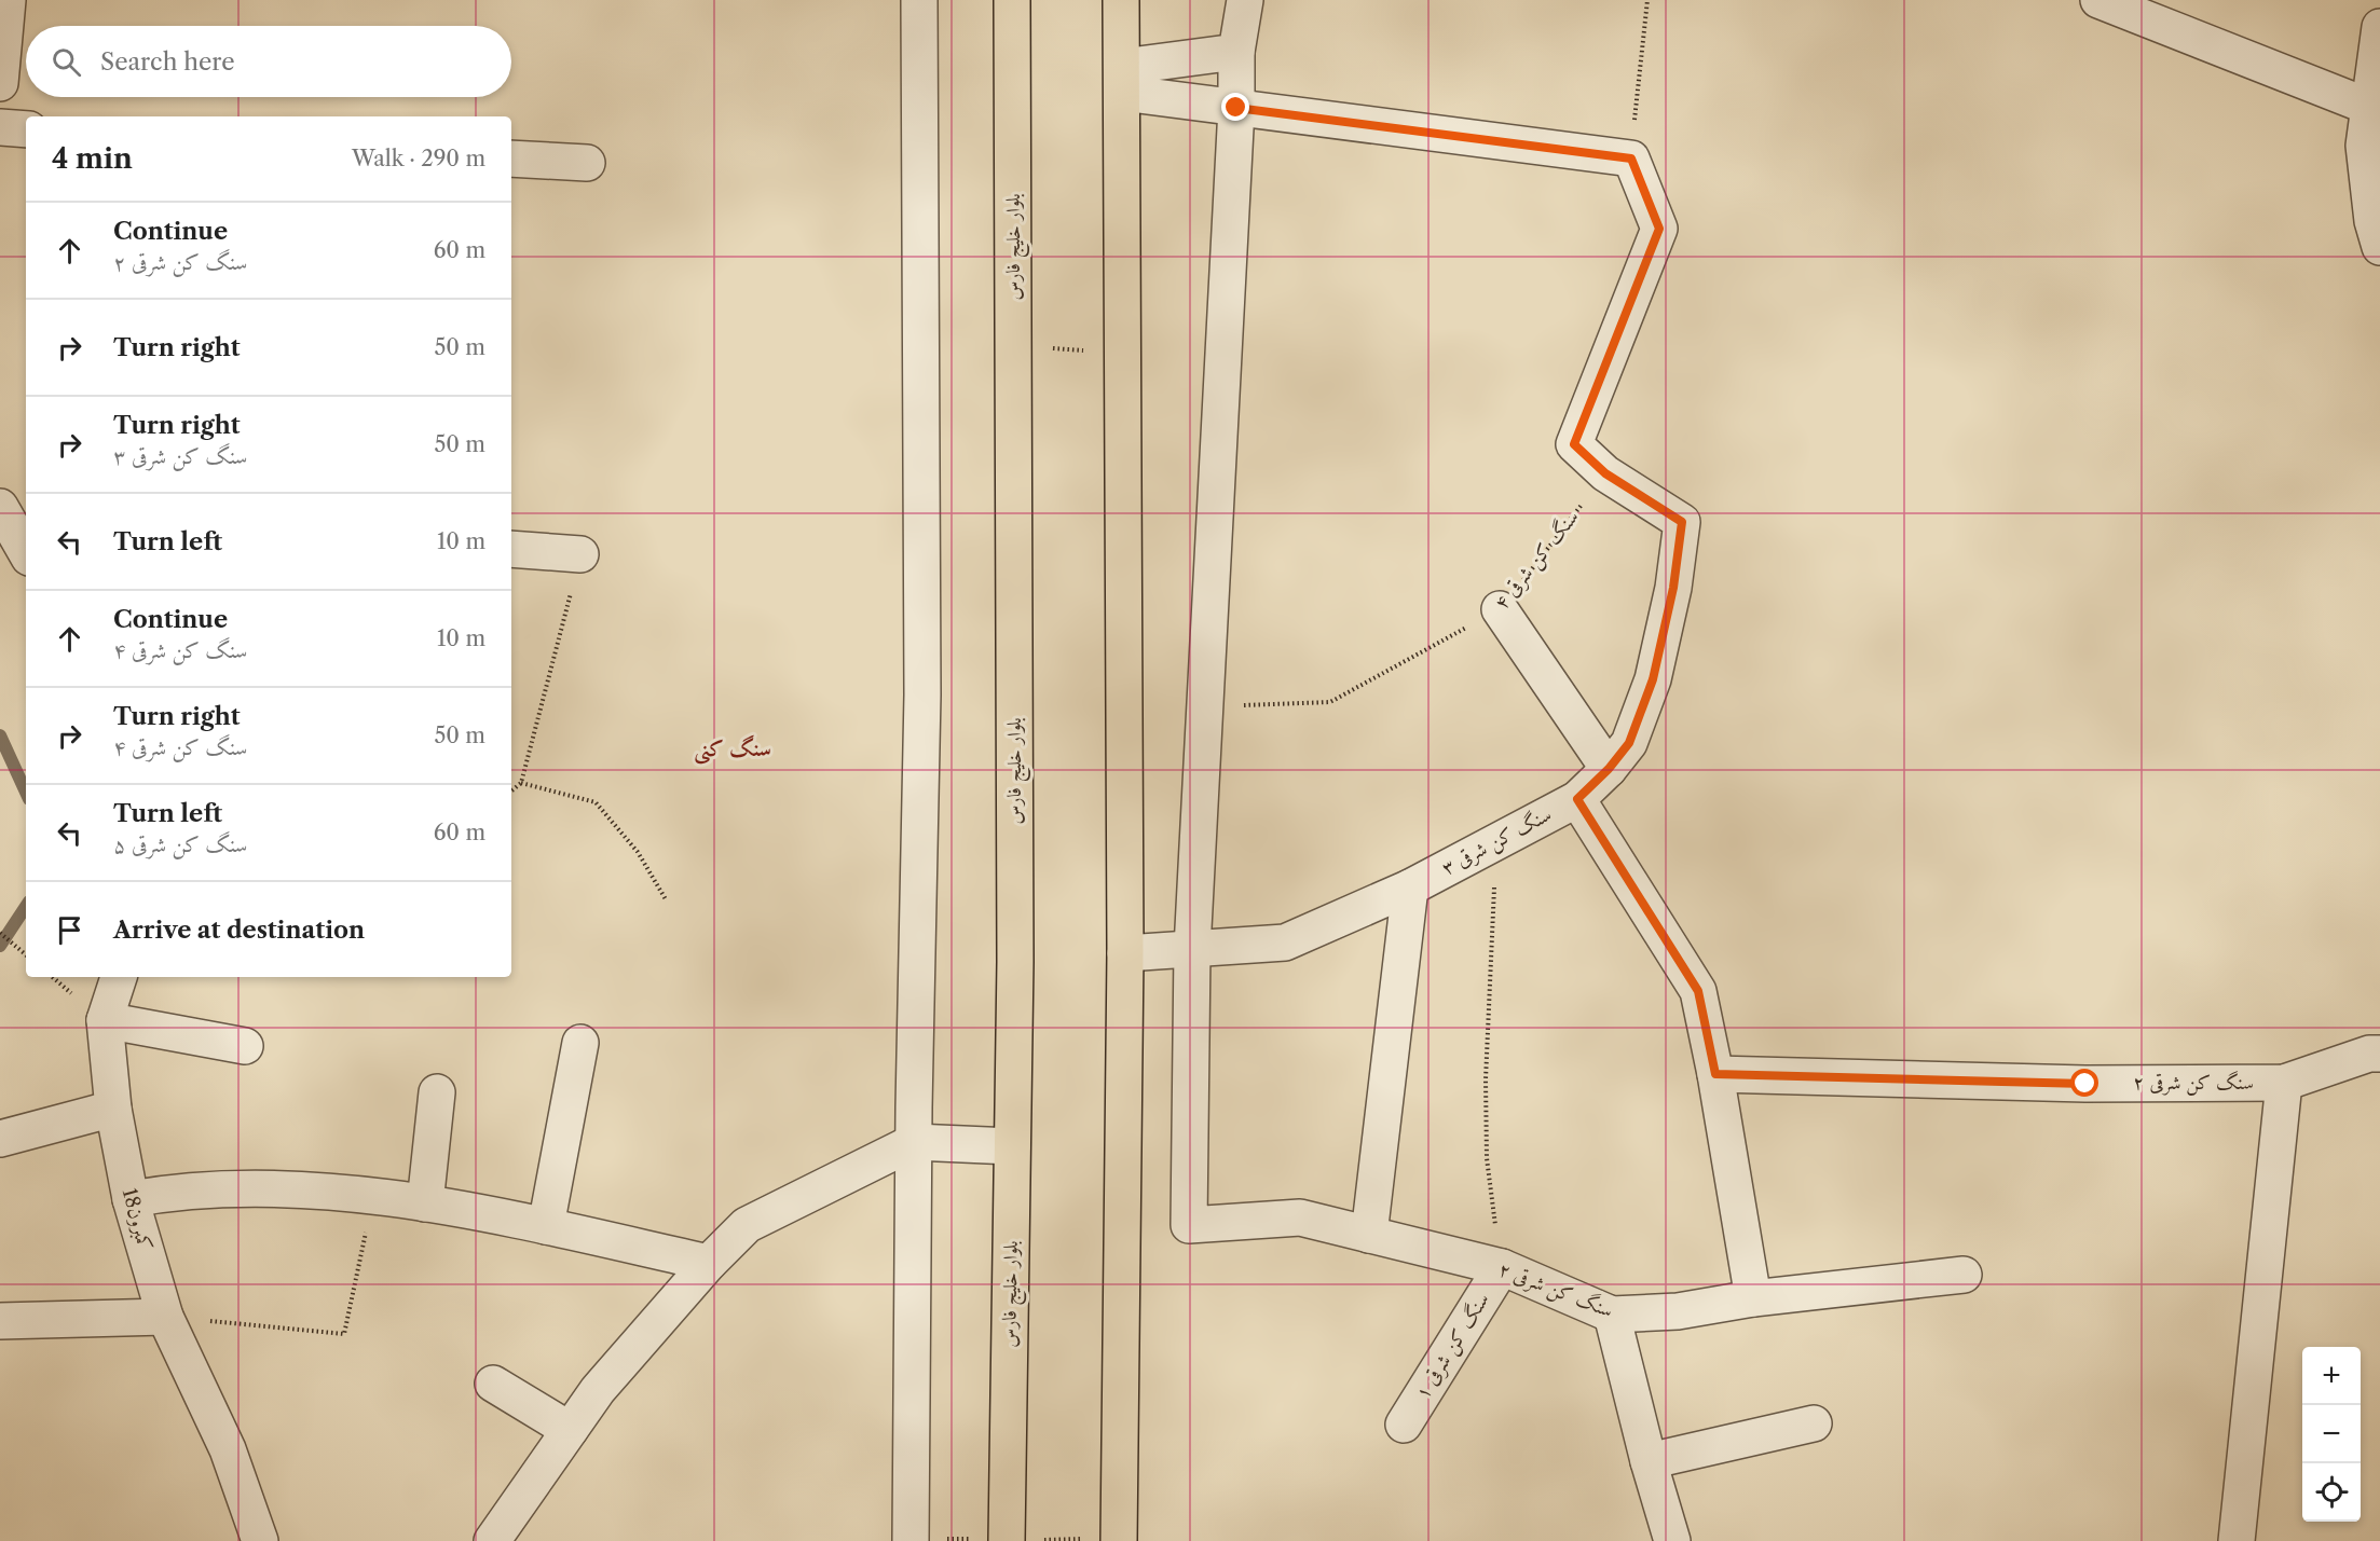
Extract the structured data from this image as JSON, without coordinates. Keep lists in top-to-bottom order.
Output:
{
  "streets": {
    "main road": ["بلوار خلیج فارس"],
    "street": [
      "سنگ کن شرقی ۳",
      "سنگ کن شرقی ۲",
      "کمبرون18",
      "سنگ کن شرقی ۱"
    ],
    "path": ["سنگ کن شرقی ۴"]
  },
  "crossings": [
    ["سنگ کن شرقی ۴", "سنگ کن شرقی ۳"],
    ["سنگ کن شرقی ۳", "سنگ کن شرقی ۲"],
    ["سنگ کن شرقی ۲", "سنگ کن شرقی ۱"]
  ],
  "districts": ["سنگ کنی"],
  "page": {
    "search": "Search here",
    "heading": ["4 min", "Walk · 290 m"],
    "list": [
      ["Continue", "سنگ کن شرقی ۲", "60 m"],
      ["Turn right", "50 m"],
      ["Turn right", "سنگ کن شرقی ۳", "50 m"],
      ["Turn left", "10 m"],
      ["Continue", "سنگ کن شرقی ۴", "10 m"],
      ["Turn right", "سنگ کن شرقی ۴", "50 m"],
      ["Turn left", "سنگ کن شرقی ۵", "60 m"],
      "Arrive at destination"
    ],
    "map_buttons": ["+", "−"]
  }
}
